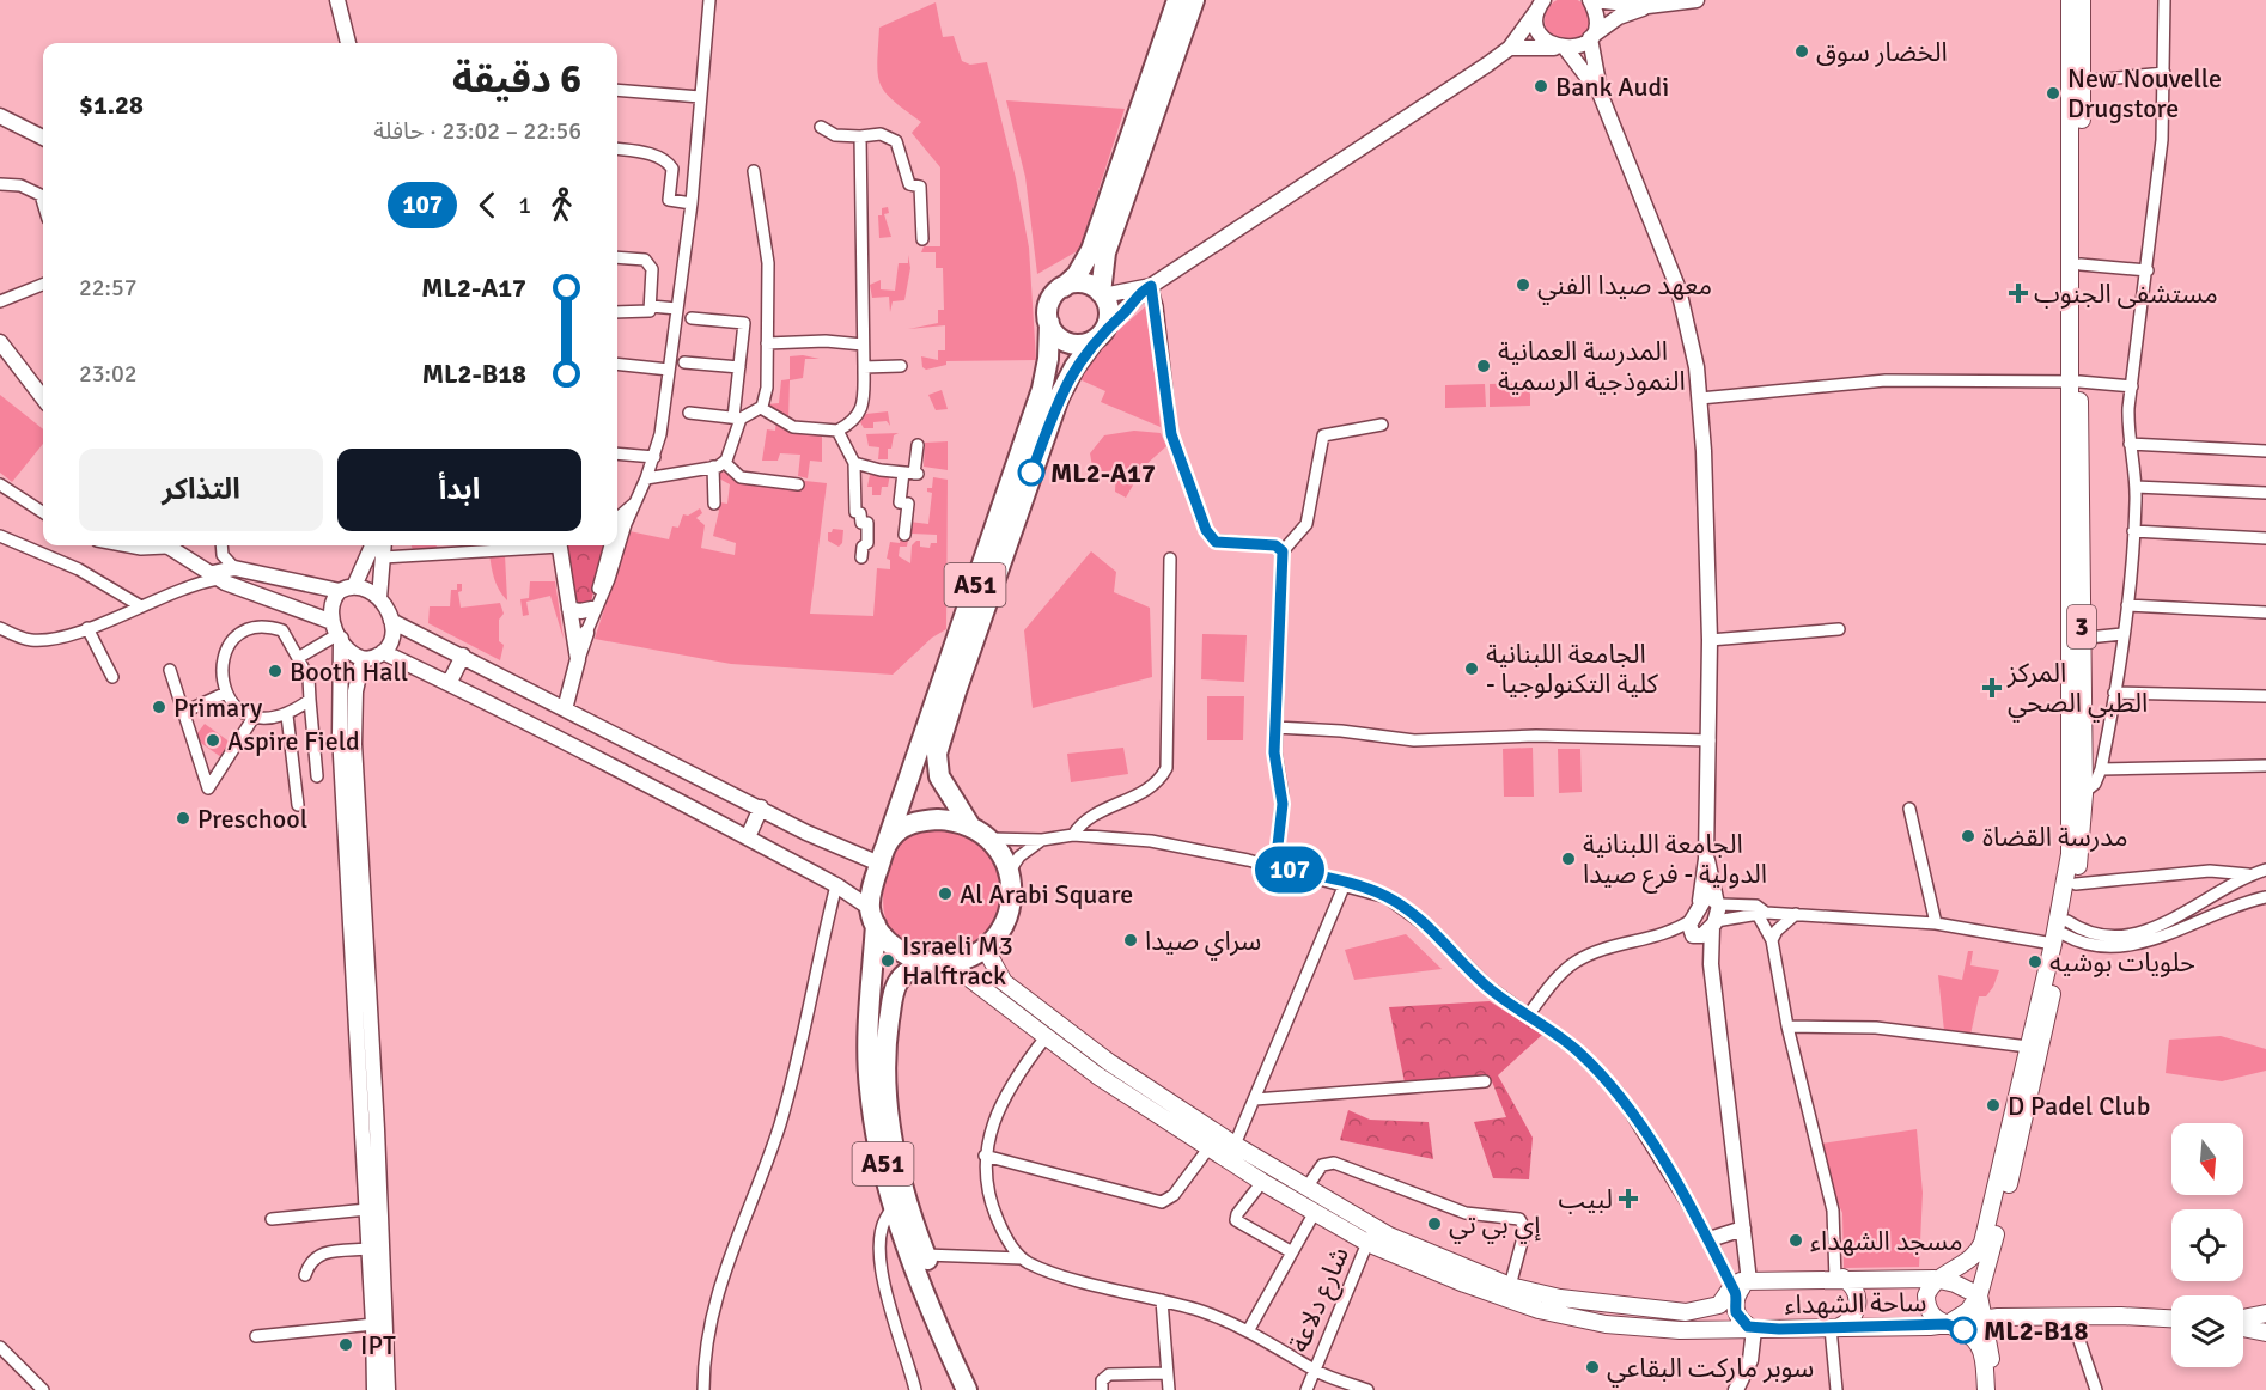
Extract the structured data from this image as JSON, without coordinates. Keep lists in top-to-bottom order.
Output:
{
  "streets": {
    "highway": ["A51"],
    "main road": ["3", "ساحة الشهداء"],
    "street": ["شارع دلاعة"]
  },
  "crossings": [
    ["3", "ساحة الشهداء"],
    ["شارع دلاعة", "ساحة الشهداء"]
  ],
  "places": {
    "other": [
      "الخضار سوق",
      "Bank Audi",
      "New Nouvelle Drugstore",
      "معهد صيدا الفني",
      "المدرسة العمانية النموذجية الرسمية",
      "ML2-A17",
      "الجامعة اللبنانية - كلية التكنولوجيا",
      "Booth Hall",
      "Primary",
      "Aspire Field",
      "Preschool",
      "مدرسة القضاة",
      "الجامعة اللبنانية الدولية - فرع صيدا",
      "Al Arabi Square",
      "سراي صيدا",
      "Israeli M3 Halftrack",
      "حلويات بوشيه",
      "D Padel Club",
      "إي بي تي",
      "مسجد الشهداء",
      "ML2-B18",
      "IPT",
      "سوبر ماركت البقاعي"
    ],
    "health": ["مستشفى الجنوب", "المركز الطبي الصحي", "لبيب"]
  },
  "lines": ["bus line 107"],
  "north": "bottom",
  "page": {
    "on_map": "107",
    "heading": ["6 دقيقة", "22:56 – 23:02 · حافلة", "$1.28"],
    "legs": ["1", "107"],
    "list": [
      {
        "name": "ML2-A17",
        "value": "22:57"
      },
      {
        "name": "ML2-B18",
        "value": "23:02"
      }
    ],
    "buttons": ["ابدأ", "التذاكر"]
  }
}
